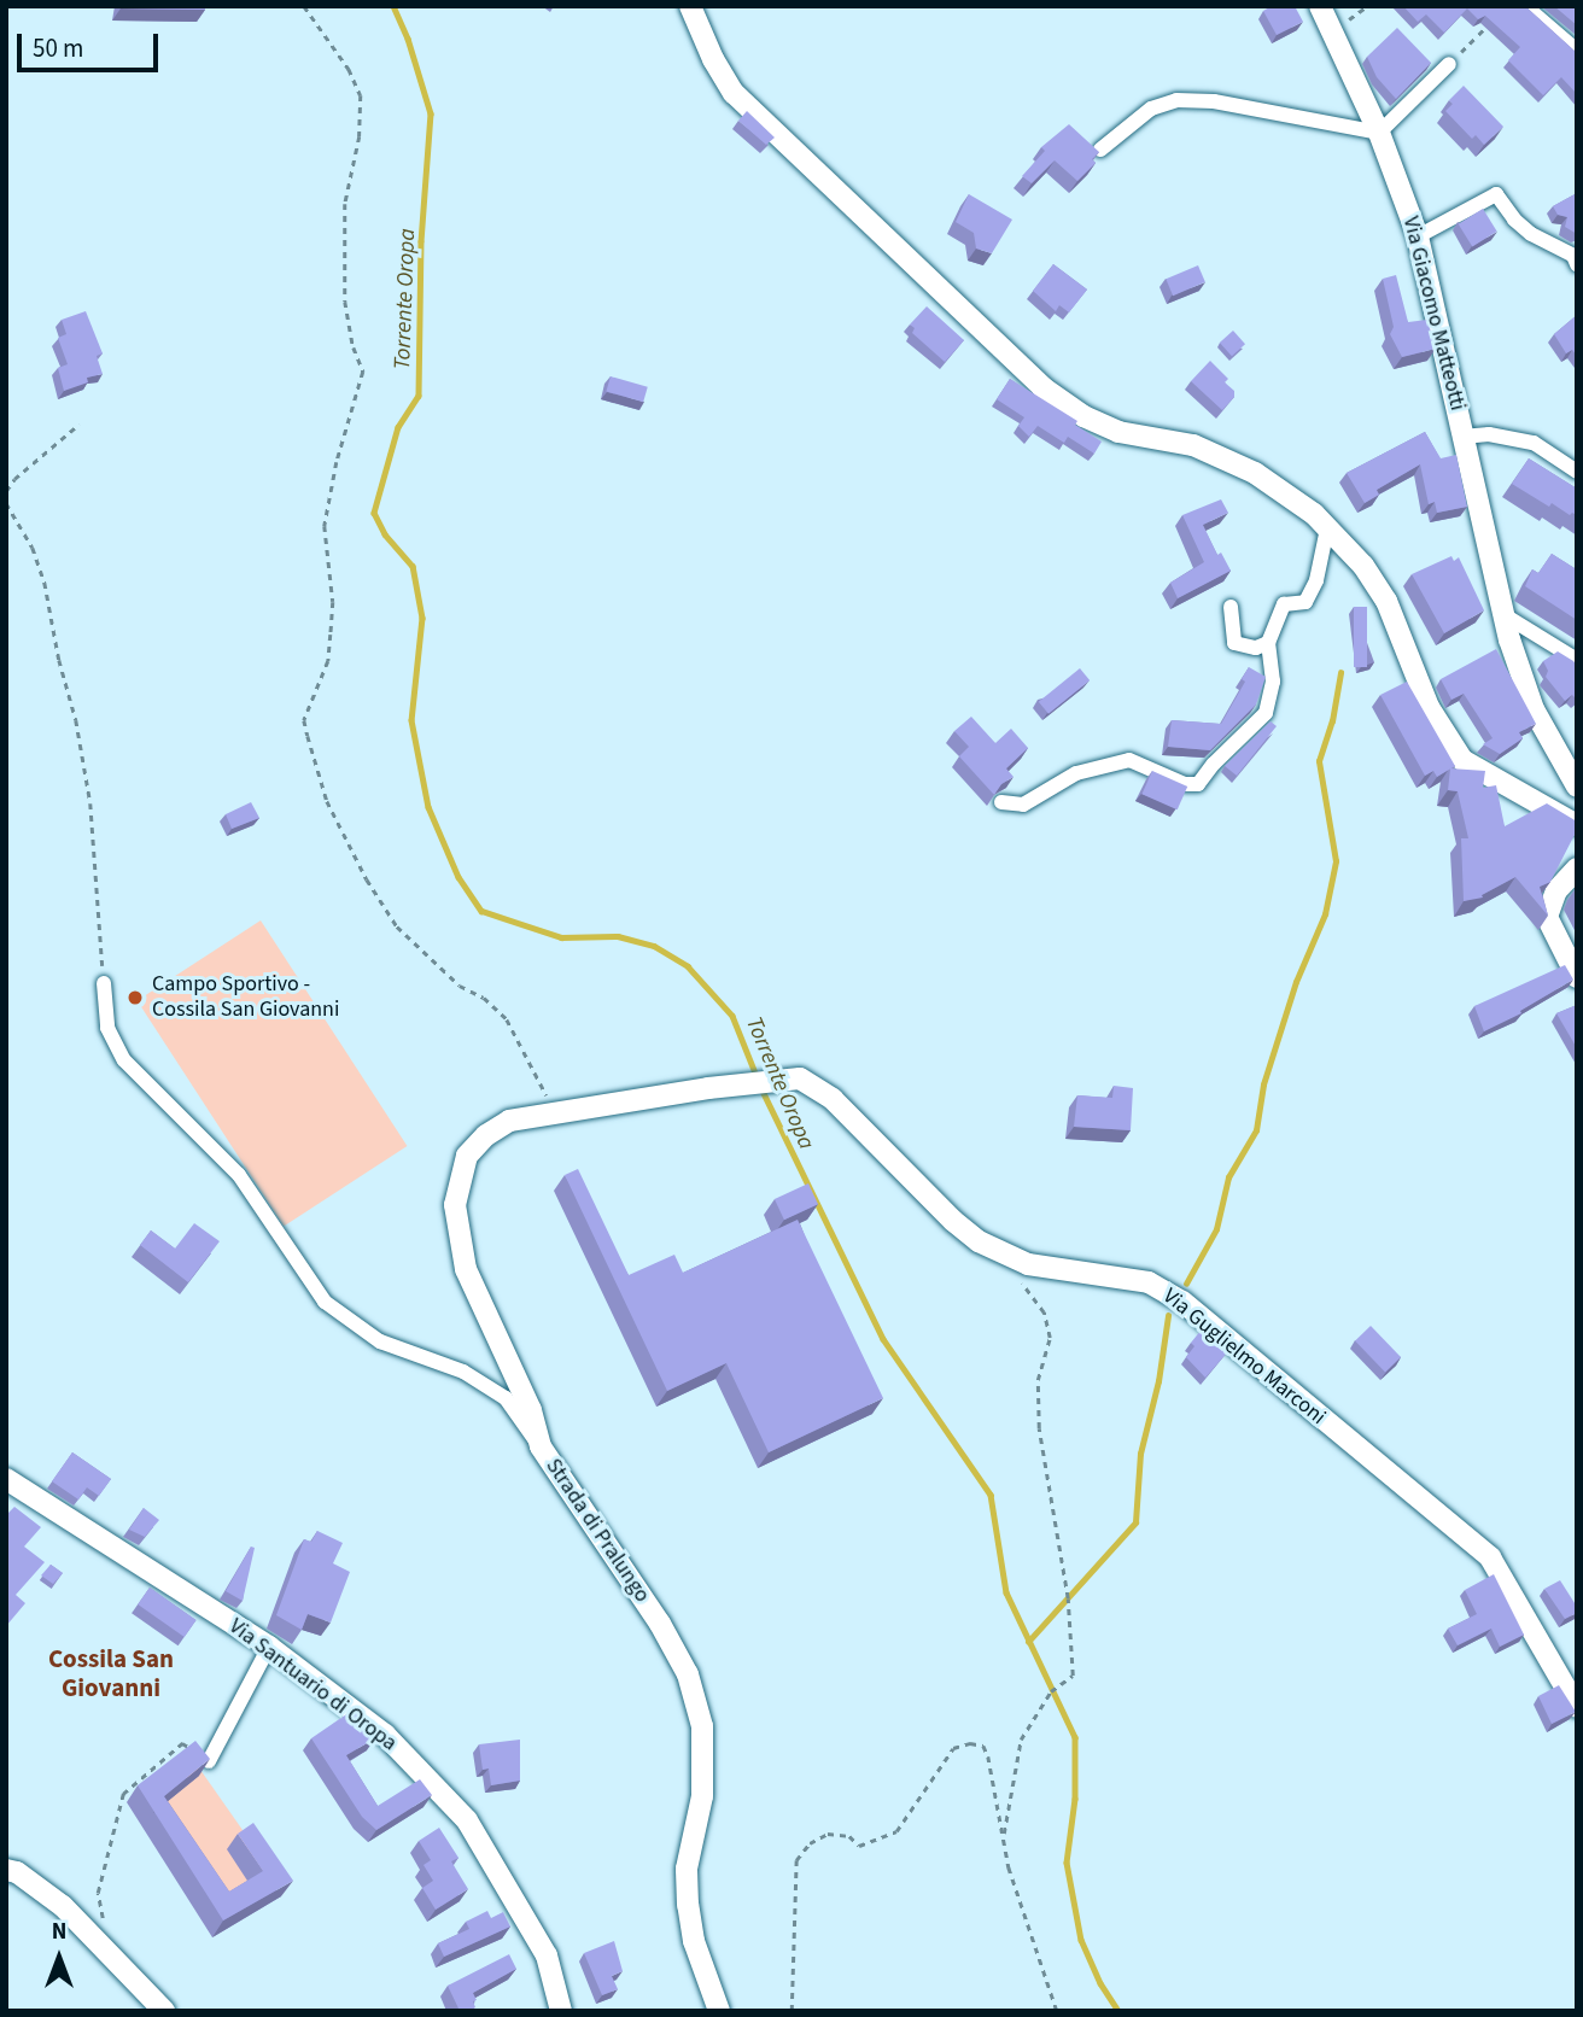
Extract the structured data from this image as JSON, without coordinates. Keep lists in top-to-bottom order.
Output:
{
  "streets": {
    "street": [
      "Via Giacomo Matteotti",
      "Via Guglielmo Marconi",
      "Strada di Pralungo",
      "Via Santuario di Oropa"
    ]
  },
  "crossings": [
    ["Via Guglielmo Marconi", "Strada di Pralungo"]
  ],
  "districts": ["Cossila San Giovanni"],
  "water": ["Torrente Oropa"],
  "places": ["Campo Sportivo - Cossila San Giovanni"],
  "scale_bar": "50 m",
  "north": "top"
}
